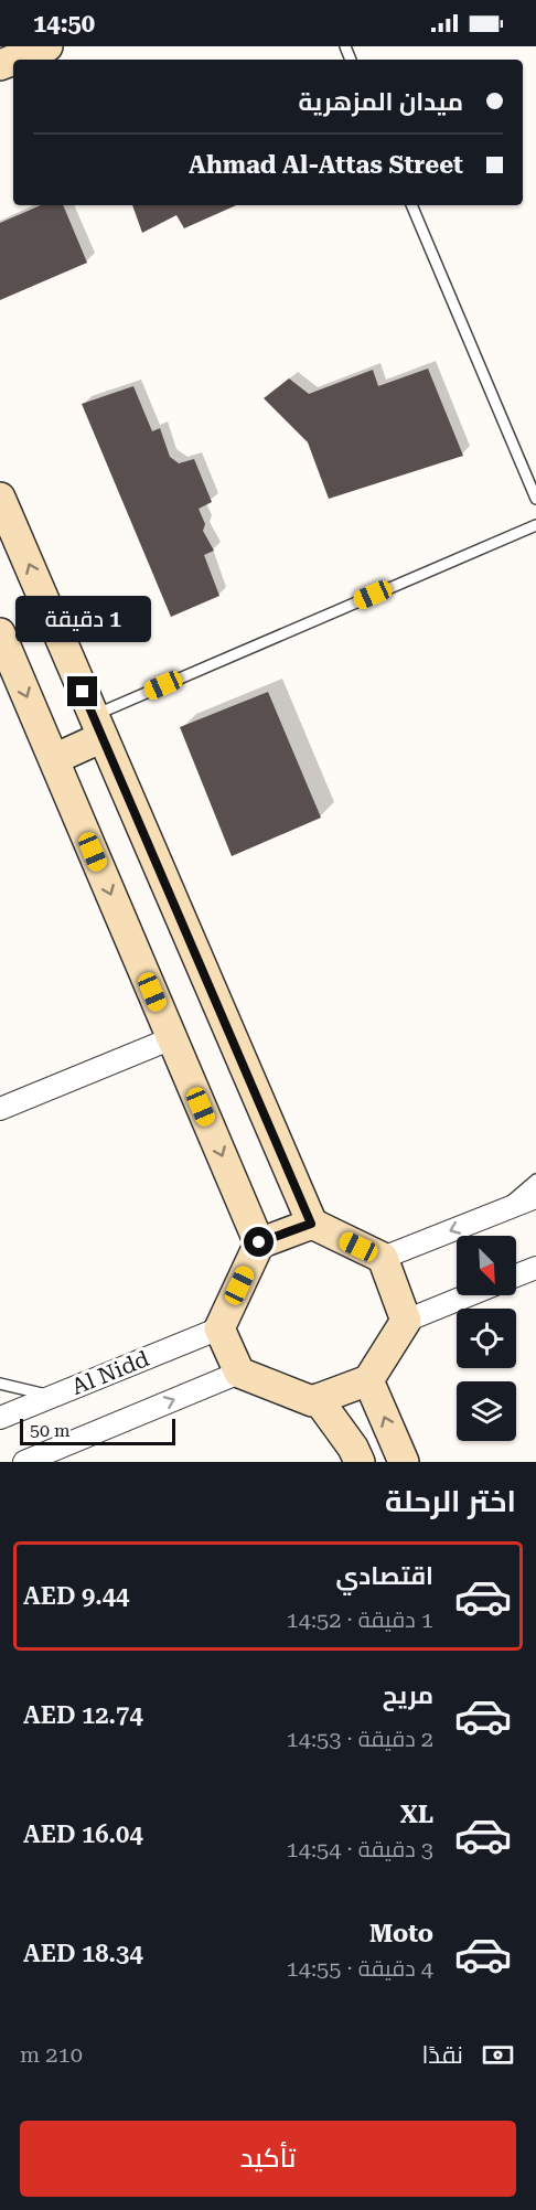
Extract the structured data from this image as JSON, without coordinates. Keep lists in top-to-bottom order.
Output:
{
  "streets": {
    "street": ["Al Nidd"]
  },
  "scale_bar": "50 m",
  "north": "bottom right",
  "page": {
    "status": "14:50",
    "banner": ["ميدان المزهرية", "Ahmad Al-Attas Street"],
    "bubble": "1 دقيقة",
    "scale": "50 m",
    "heading": "اختر الرحلة",
    "list": [
      {
        "name": "اقتصادي",
        "note": "1 دقيقة · 14:52",
        "value": "AED 9.44"
      },
      {
        "name": "مريح",
        "note": "2 دقيقة · 14:53",
        "value": "AED 12.74"
      },
      {
        "name": "XL",
        "note": "3 دقيقة · 14:54",
        "value": "AED 16.04"
      },
      {
        "name": "Moto",
        "note": "4 دقيقة · 14:55",
        "value": "AED 18.34"
      }
    ],
    "pay": ["نقدًا", "210 m"],
    "buttons": "تأكيد"
  }
}
